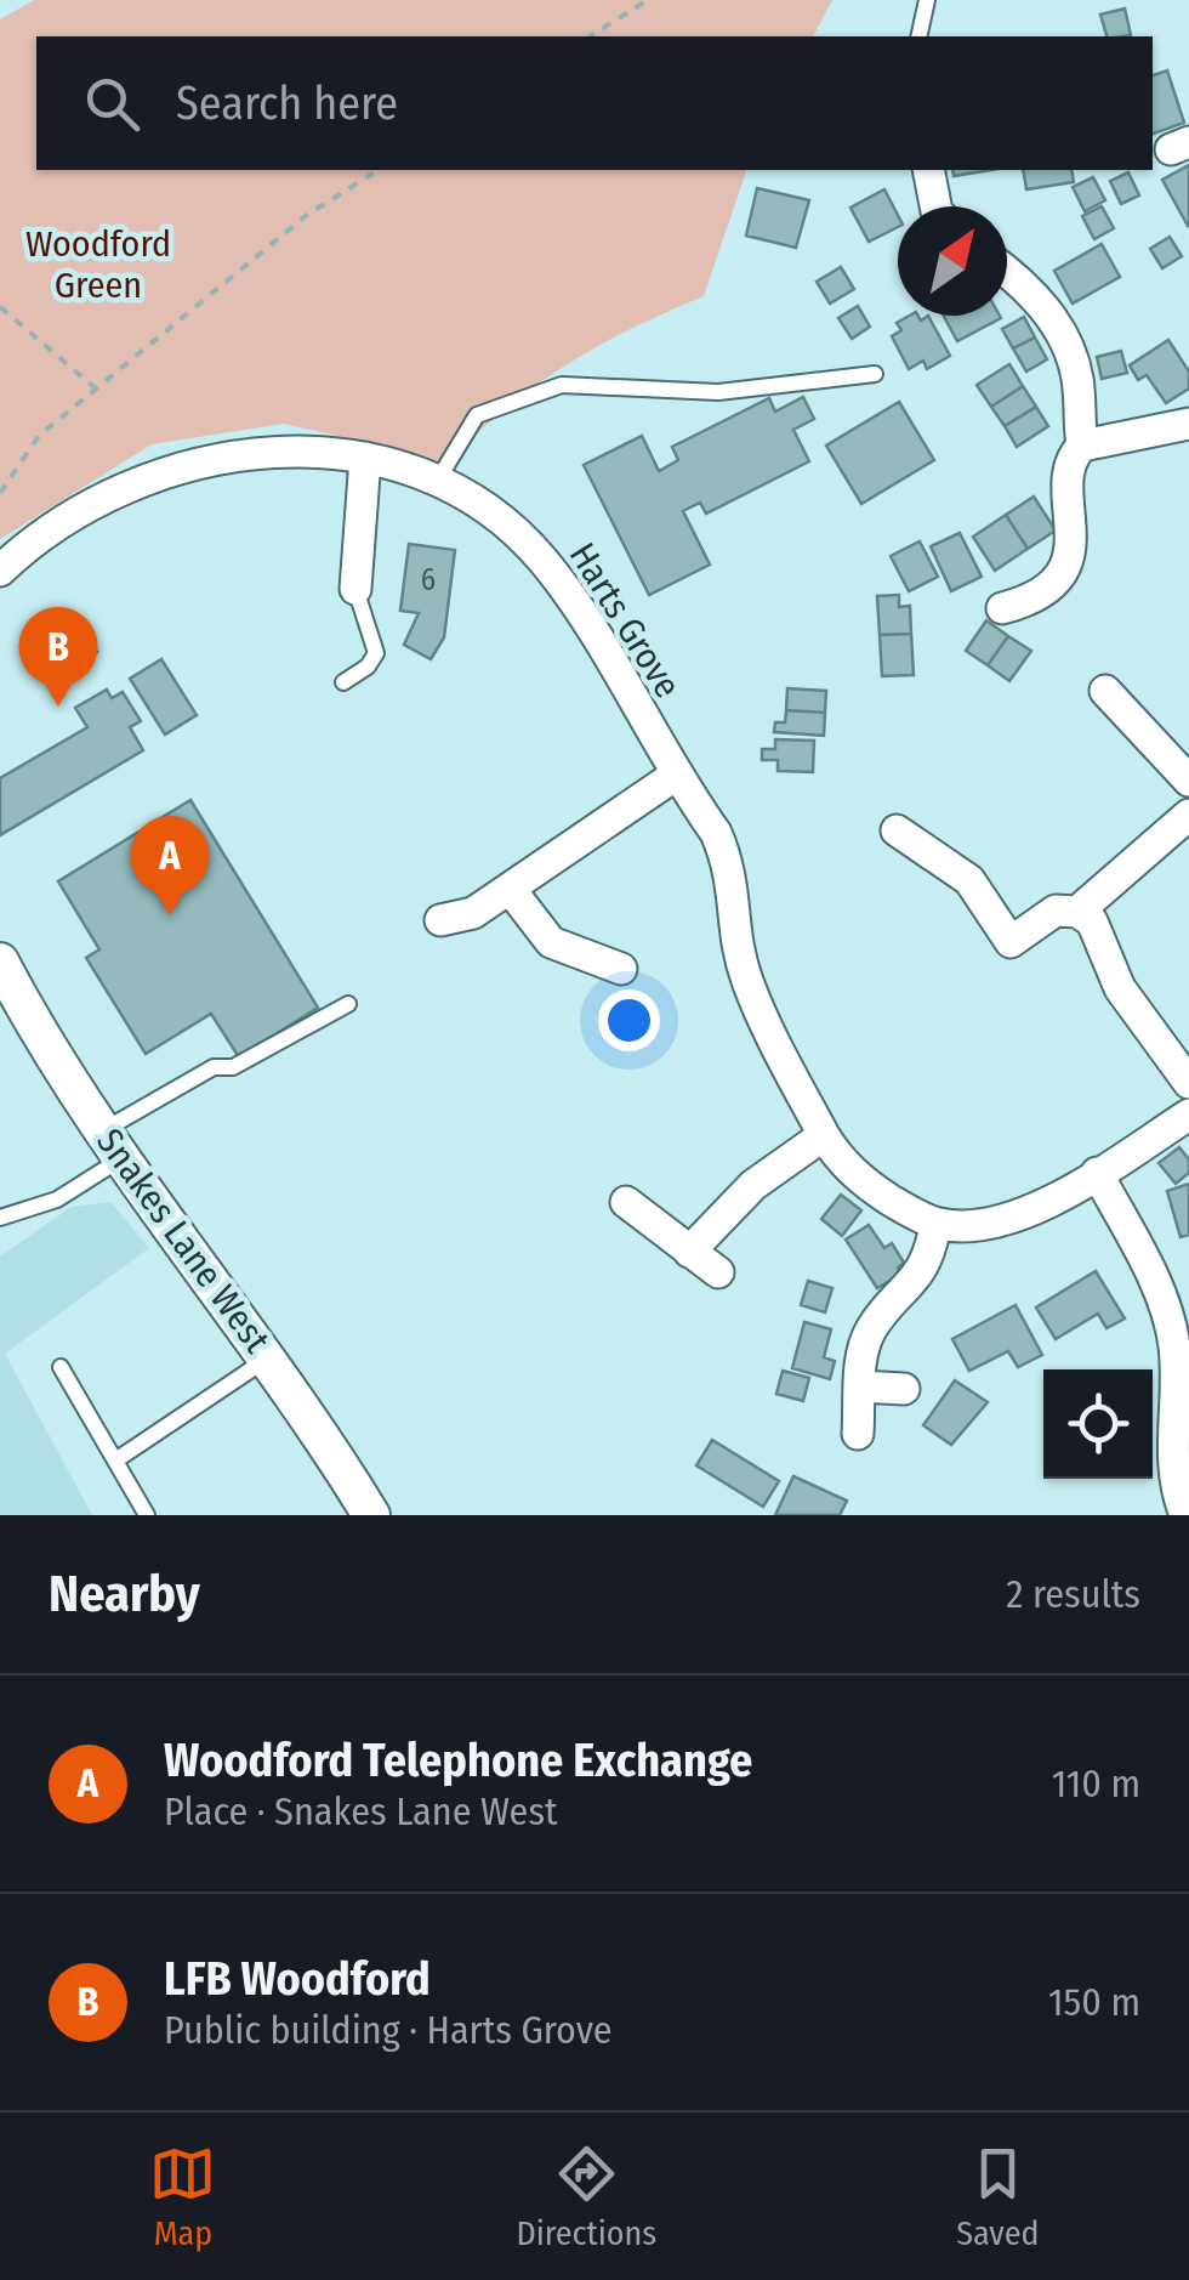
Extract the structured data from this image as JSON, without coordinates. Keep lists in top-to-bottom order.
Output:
{
  "streets": {
    "street": ["Harts Grove", "Snakes Lane West"]
  },
  "parks": ["Woodford Green"],
  "house_numbers": ["6"],
  "north": "top right",
  "page": {
    "search": "Search here",
    "pins": ["B", "A"],
    "heading": ["Nearby", "2 results"],
    "list": [
      {
        "mark": "A",
        "name": "Woodford Telephone Exchange",
        "note": "Place · Snakes Lane West",
        "value": "110 m"
      },
      {
        "mark": "B",
        "name": "LFB Woodford",
        "note": "Public building · Harts Grove",
        "value": "150 m"
      }
    ],
    "nav": ["Map", "Directions", "Saved"]
  }
}
